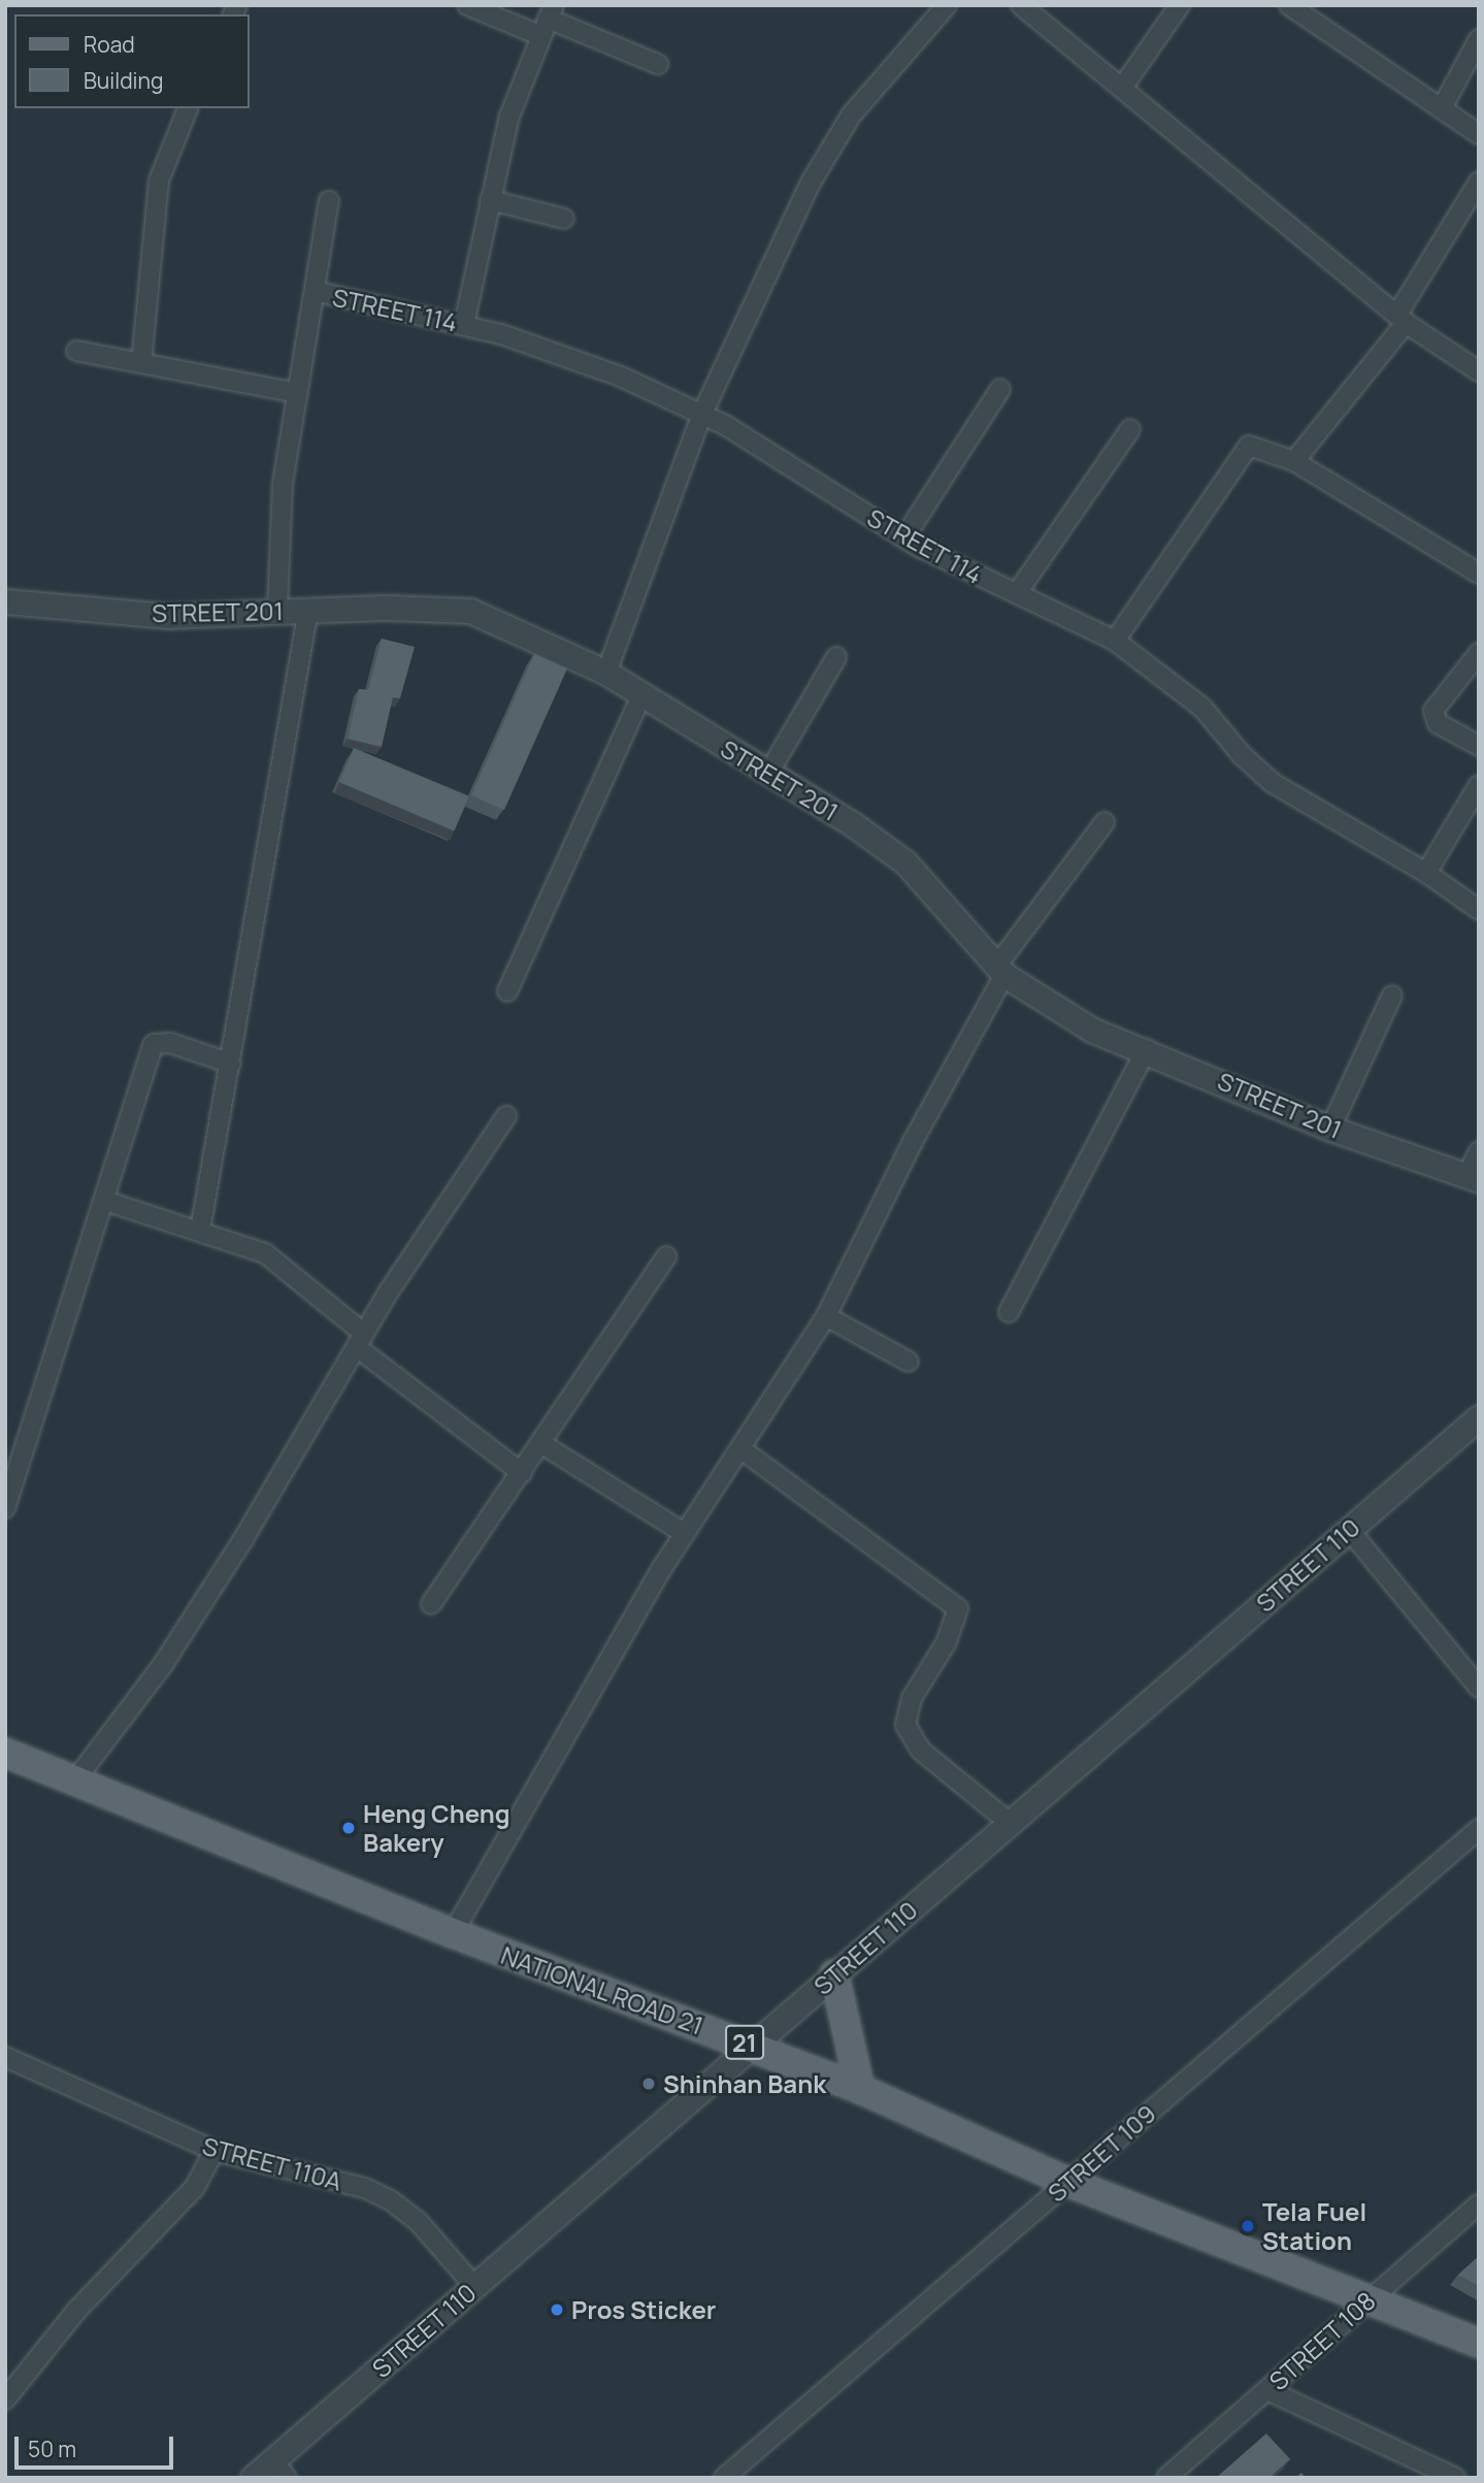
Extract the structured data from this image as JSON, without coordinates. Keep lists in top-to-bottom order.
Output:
{
  "streets": {
    "main road": ["NATIONAL ROAD 21", "21"],
    "street": [
      "STREET 114",
      "STREET 201",
      "STREET 110",
      "STREET 109",
      "STREET 110A",
      "STREET 108"
    ]
  },
  "crossings": [
    ["STREET 110", "NATIONAL ROAD 21"],
    ["STREET 110", "STREET 110A"],
    ["NATIONAL ROAD 21", "STREET 109"],
    ["NATIONAL ROAD 21", "STREET 108"]
  ],
  "places": [
    "Heng Cheng Bakery",
    "Shinhan Bank",
    "Tela Fuel Station",
    "Pros Sticker"
  ],
  "legend": ["Road", "Building"],
  "scale_bar": "50 m"
}
